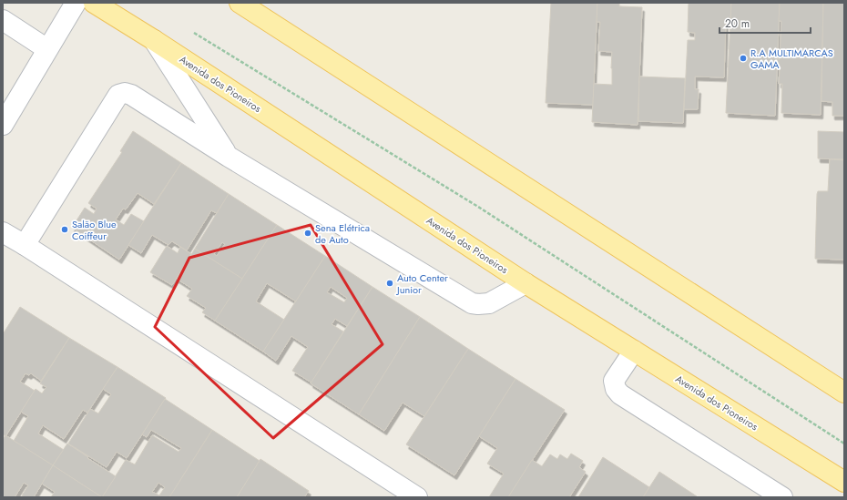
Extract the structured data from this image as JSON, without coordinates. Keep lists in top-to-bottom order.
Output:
{
  "streets": {
    "main road": ["Avenida dos Pioneiros"]
  },
  "places": [
    "R.A MULTIMARCAS GAMA",
    "Salão Blue Coiffeur",
    "Sena Elétrica de Auto",
    "Auto Center Junior"
  ],
  "scale_bar": "20 m"
}
